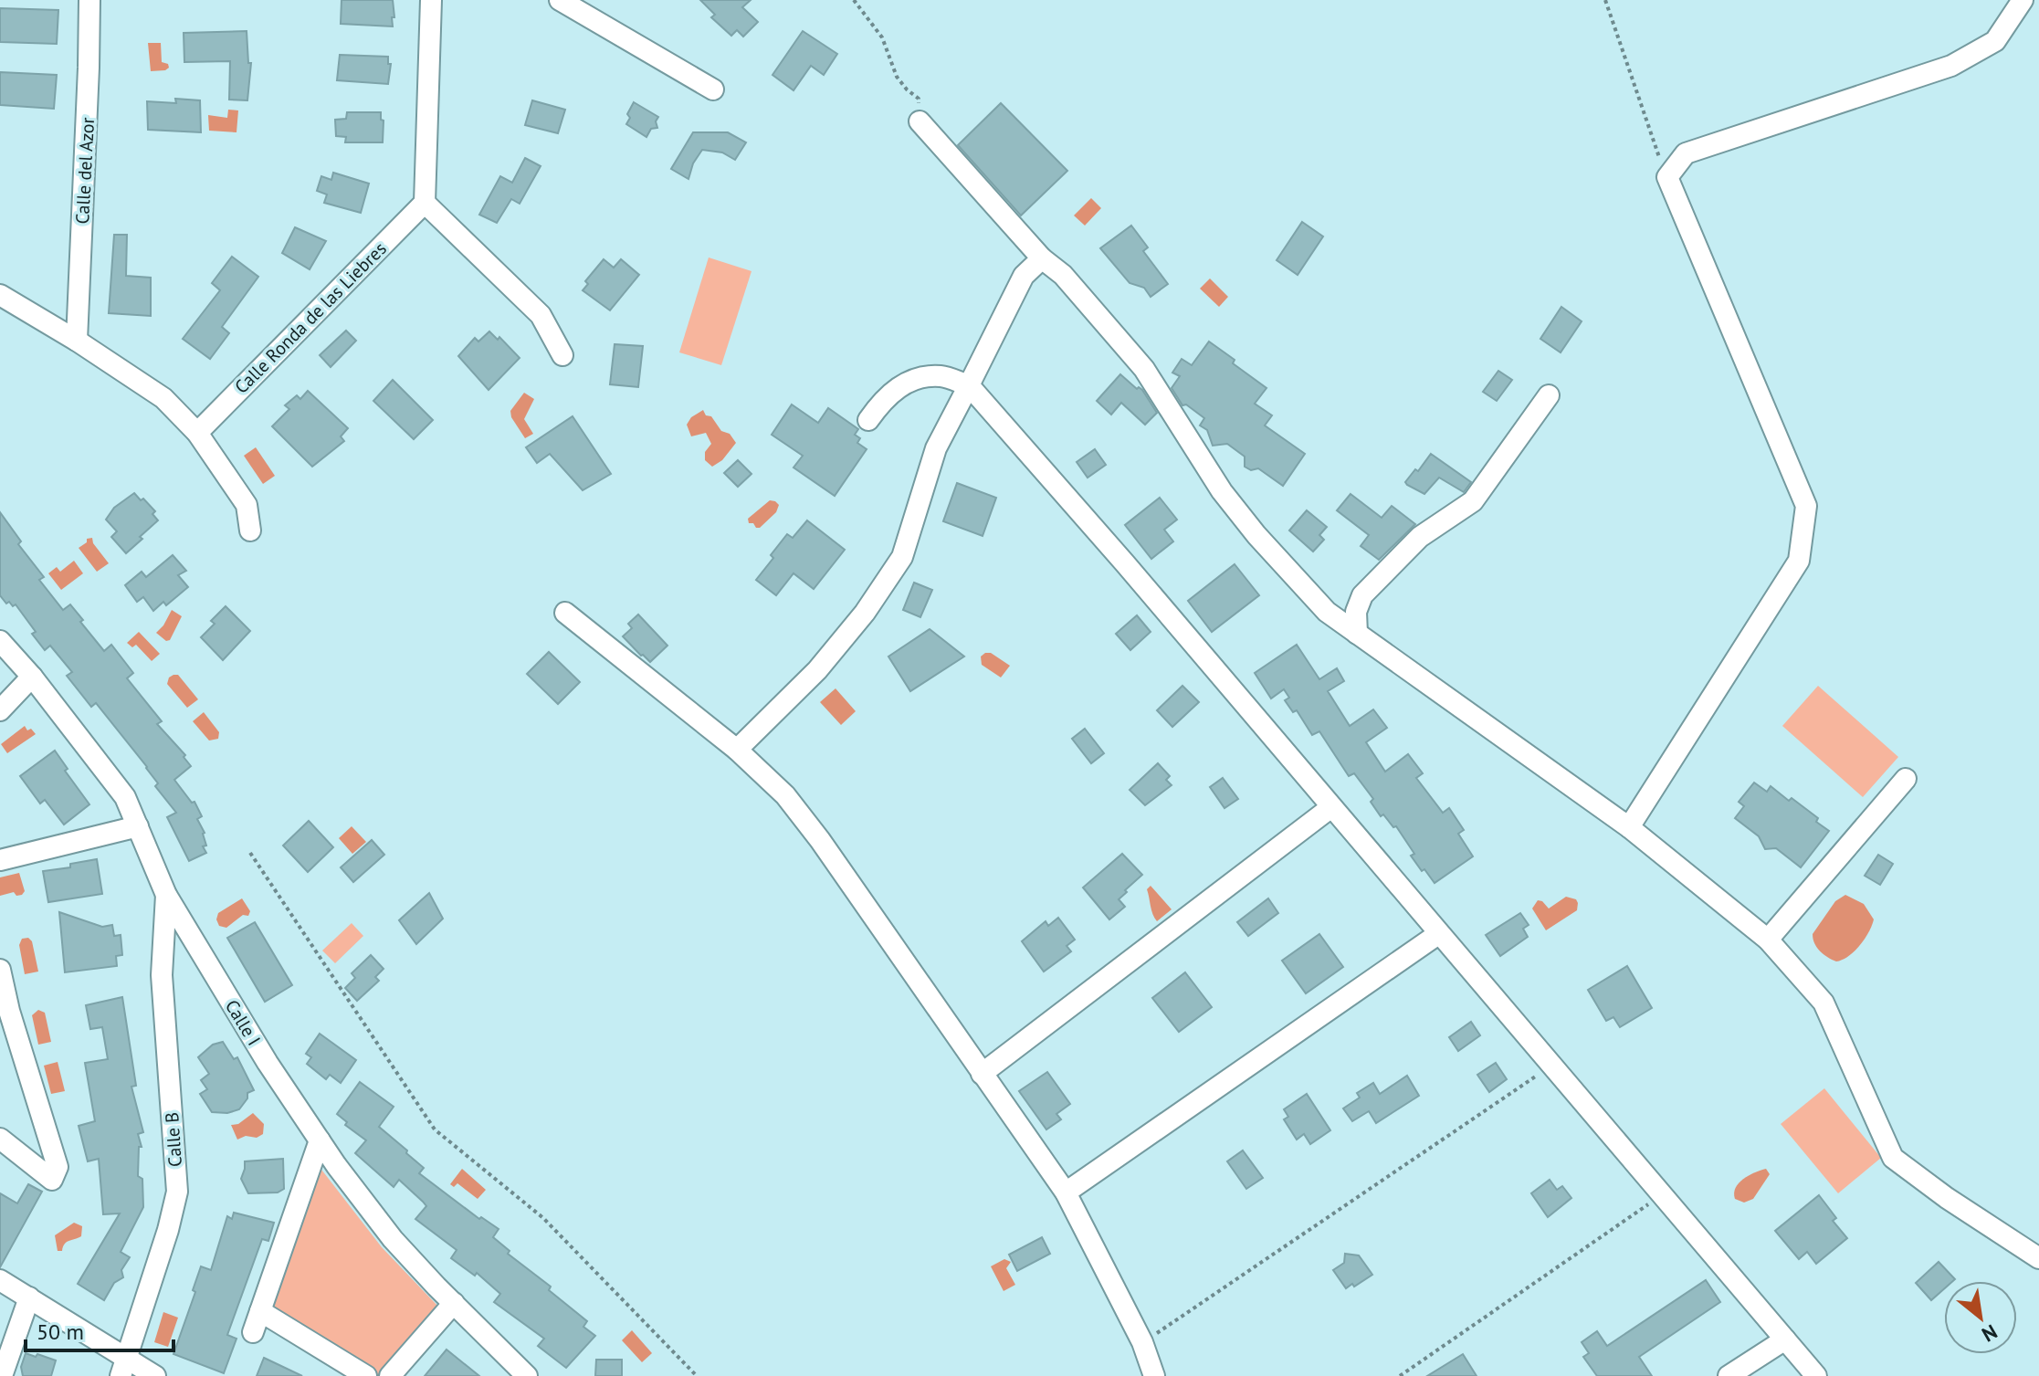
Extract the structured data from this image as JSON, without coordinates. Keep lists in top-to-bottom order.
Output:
{
  "streets": {
    "street": [
      "Calle del Azor",
      "Calle Ronda de las Liebres",
      "Calle I",
      "Calle B"
    ]
  },
  "crossings": [
    ["Calle I", "Calle B"]
  ],
  "scale_bar": "50 m",
  "north": "bottom right"
}
